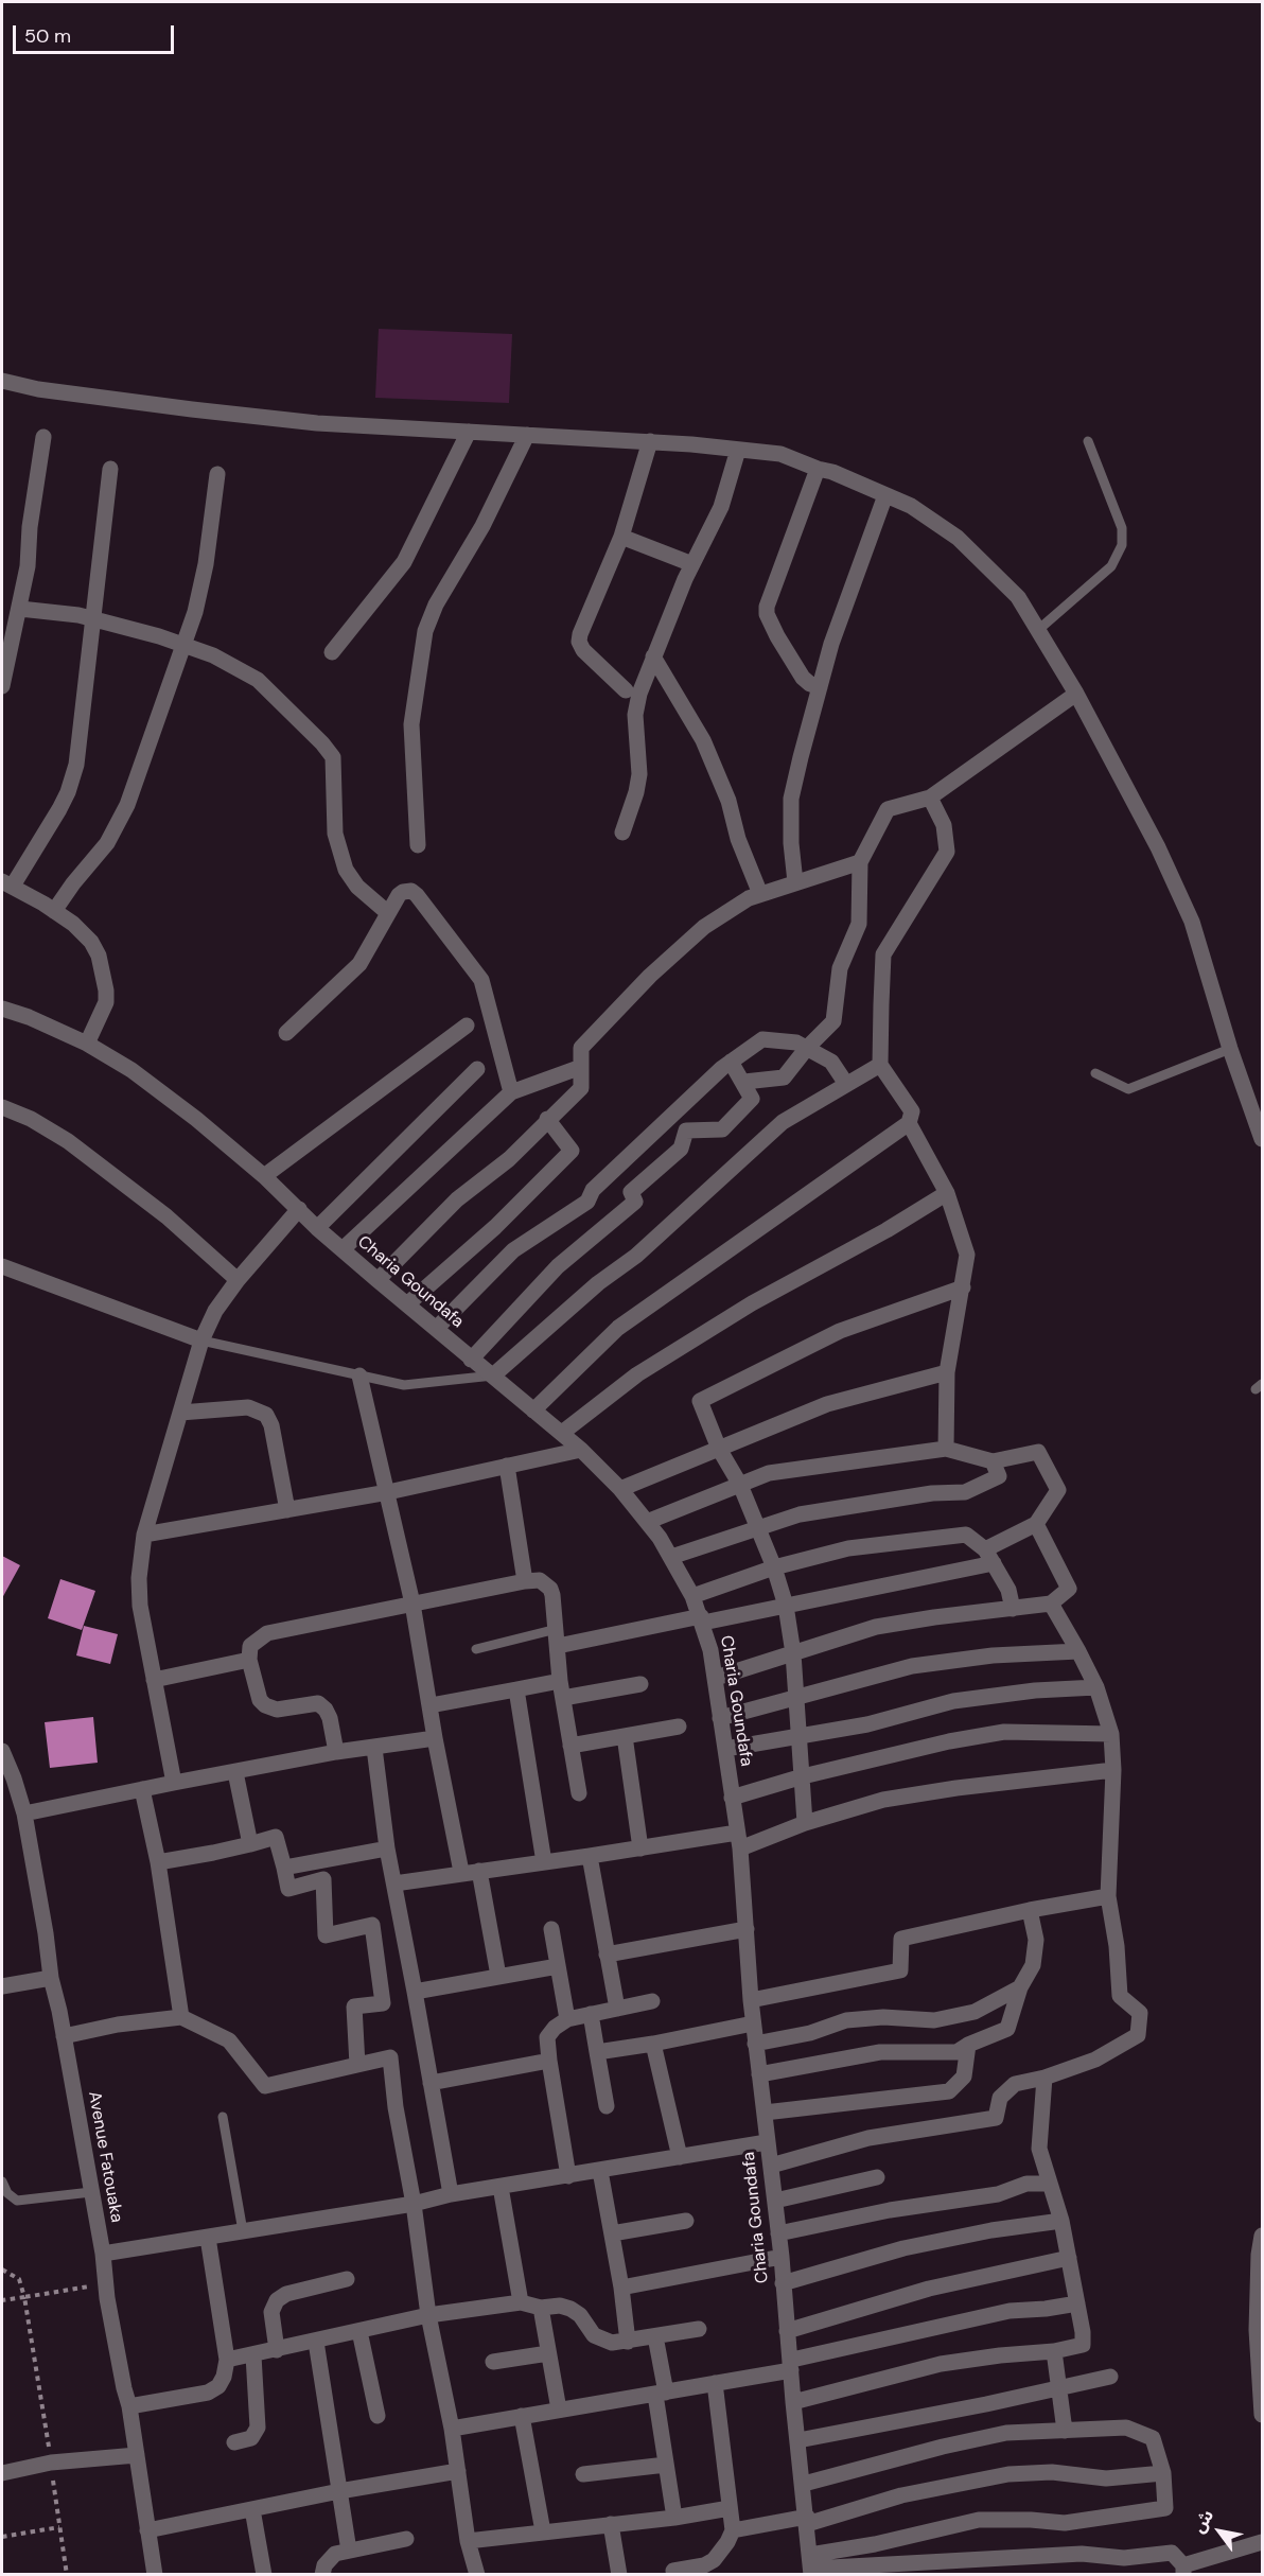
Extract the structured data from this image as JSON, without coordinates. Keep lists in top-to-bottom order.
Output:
{
  "streets": {
    "street": ["Charia Goundafa", "Avenue Fatouaka"]
  },
  "scale_bar": "50 m",
  "north": "top left"
}
